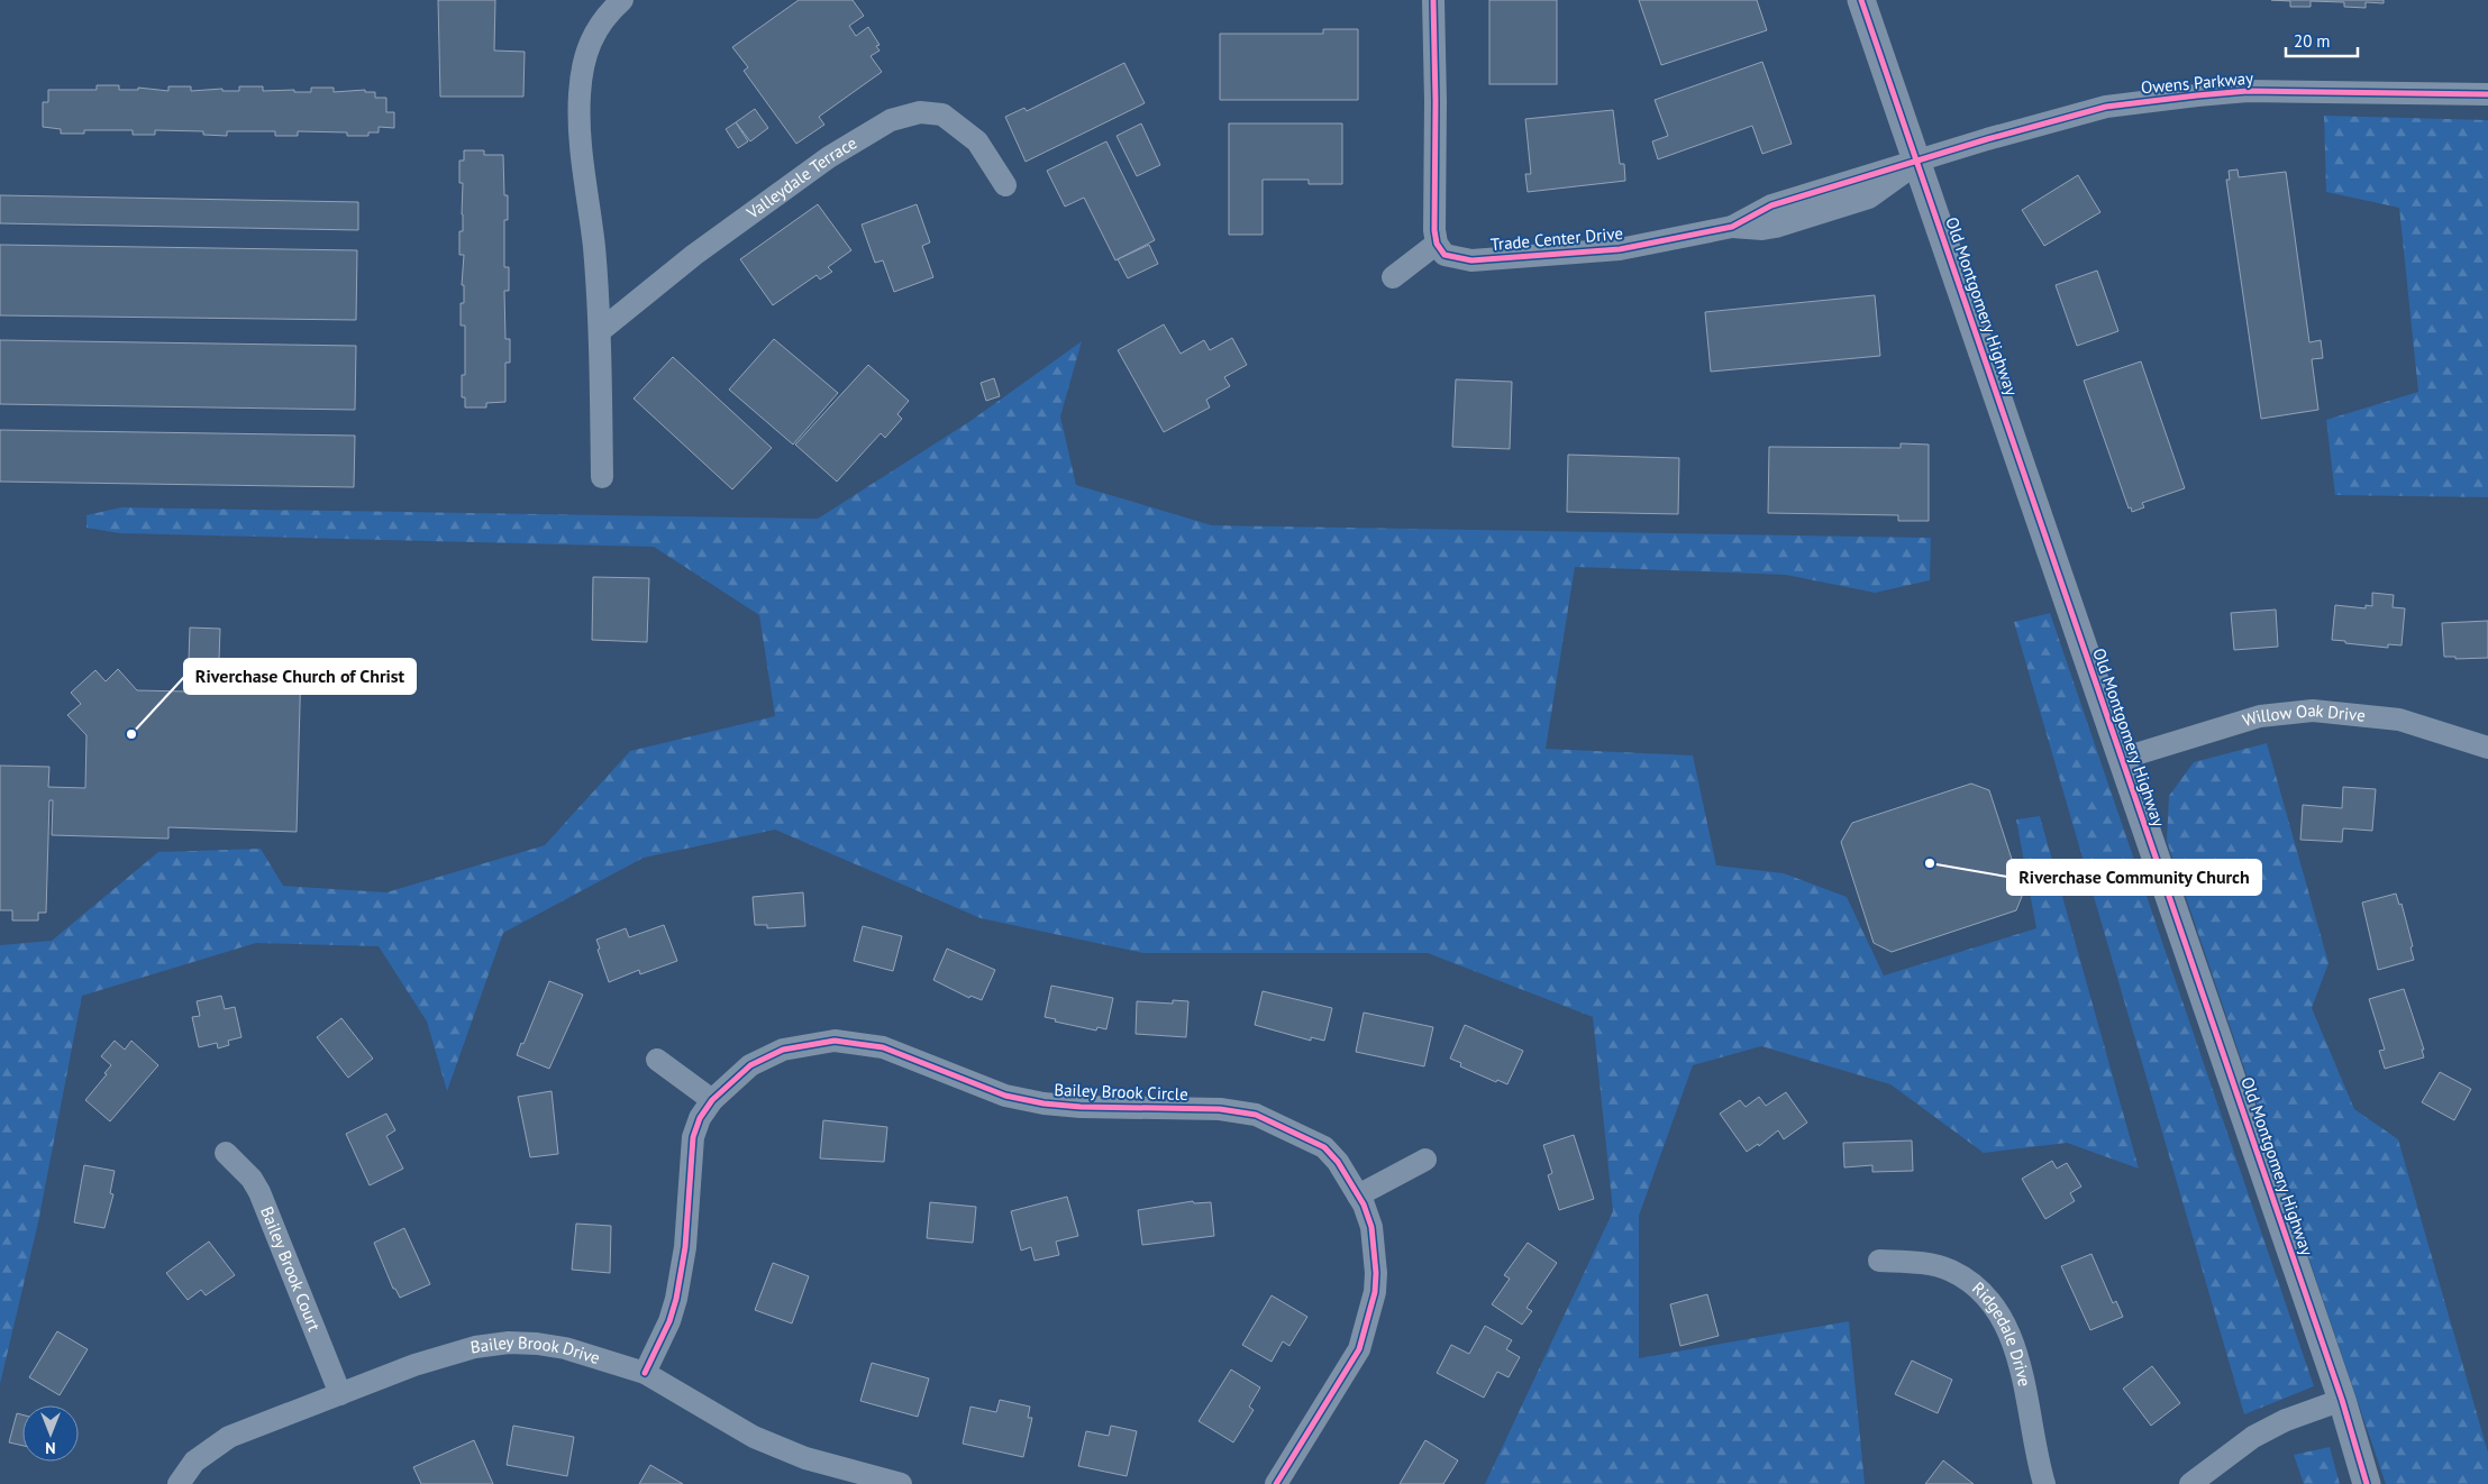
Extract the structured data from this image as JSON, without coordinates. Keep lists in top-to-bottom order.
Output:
{
  "streets": {
    "street": [
      "Owens Parkway",
      "Valleydale Terrace",
      "Trade Center Drive",
      "Old Montgomery Highway",
      "Willow Oak Drive",
      "Bailey Brook Circle",
      "Bailey Brook Court",
      "Ridgedale Drive",
      "Bailey Brook Drive"
    ]
  },
  "crossings": [
    ["Owens Parkway", "Trade Center Drive"],
    ["Owens Parkway", "Old Montgomery Highway"],
    ["Old Montgomery Highway", "Willow Oak Drive"],
    ["Bailey Brook Circle", "Bailey Brook Drive"],
    ["Bailey Brook Court", "Bailey Brook Drive"]
  ],
  "places": ["Riverchase Church of Christ", "Riverchase Community Church"],
  "scale_bar": "20 m",
  "north": "bottom"
}
